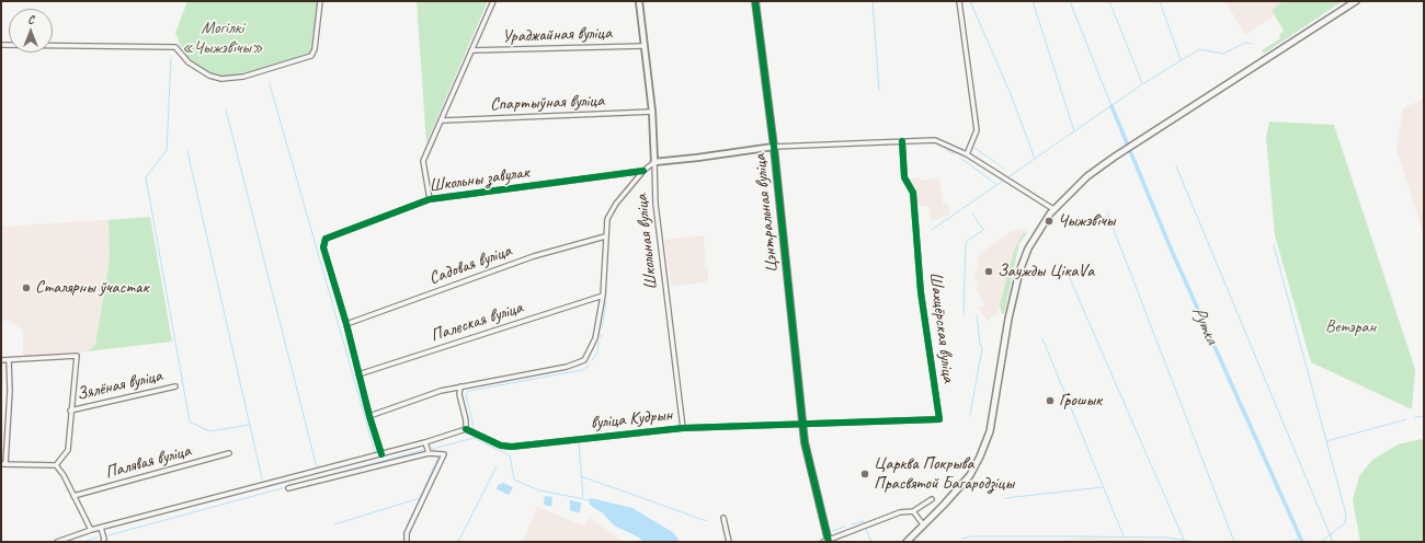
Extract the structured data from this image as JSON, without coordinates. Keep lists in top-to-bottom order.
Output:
{
  "streets": {
    "street": [
      "Ураджайная вуліца",
      "Спартыўная вуліца",
      "Школьны завулак",
      "Цэнтральная вуліца",
      "Школьная вуліца",
      "Садовая вуліца",
      "Палеская вуліца",
      "Шахцёрская вуліца",
      "Зялёная вуліца",
      "вуліца Кудрын",
      "Палявая вуліца"
    ]
  },
  "crossings": [
    ["Ураджайная вуліца", "Школьная вуліца"],
    ["Спартыўная вуліца", "Школьная вуліца"],
    ["Школьны завулак", "Садовая вуліца"],
    ["Цэнтральная вуліца", "Школьная вуліца"],
    ["Цэнтральная вуліца", "Шахцёрская вуліца"],
    ["Цэнтральная вуліца", "вуліца Кудрын"],
    ["Школьная вуліца", "вуліца Кудрын"],
    ["Шахцёрская вуліца", "вуліца Кудрын"]
  ],
  "water": ["Рутка"],
  "parks": ["Могілкі «Чыжэвічы»", "Ветэран"],
  "places": [
    "Чыжэвічы",
    "Заужды ЦікаVа",
    "Сталярны ўчастак",
    "Грошык",
    "Царква Покрыва Прасвятой Багародзіцы"
  ],
  "north": "top"
}
